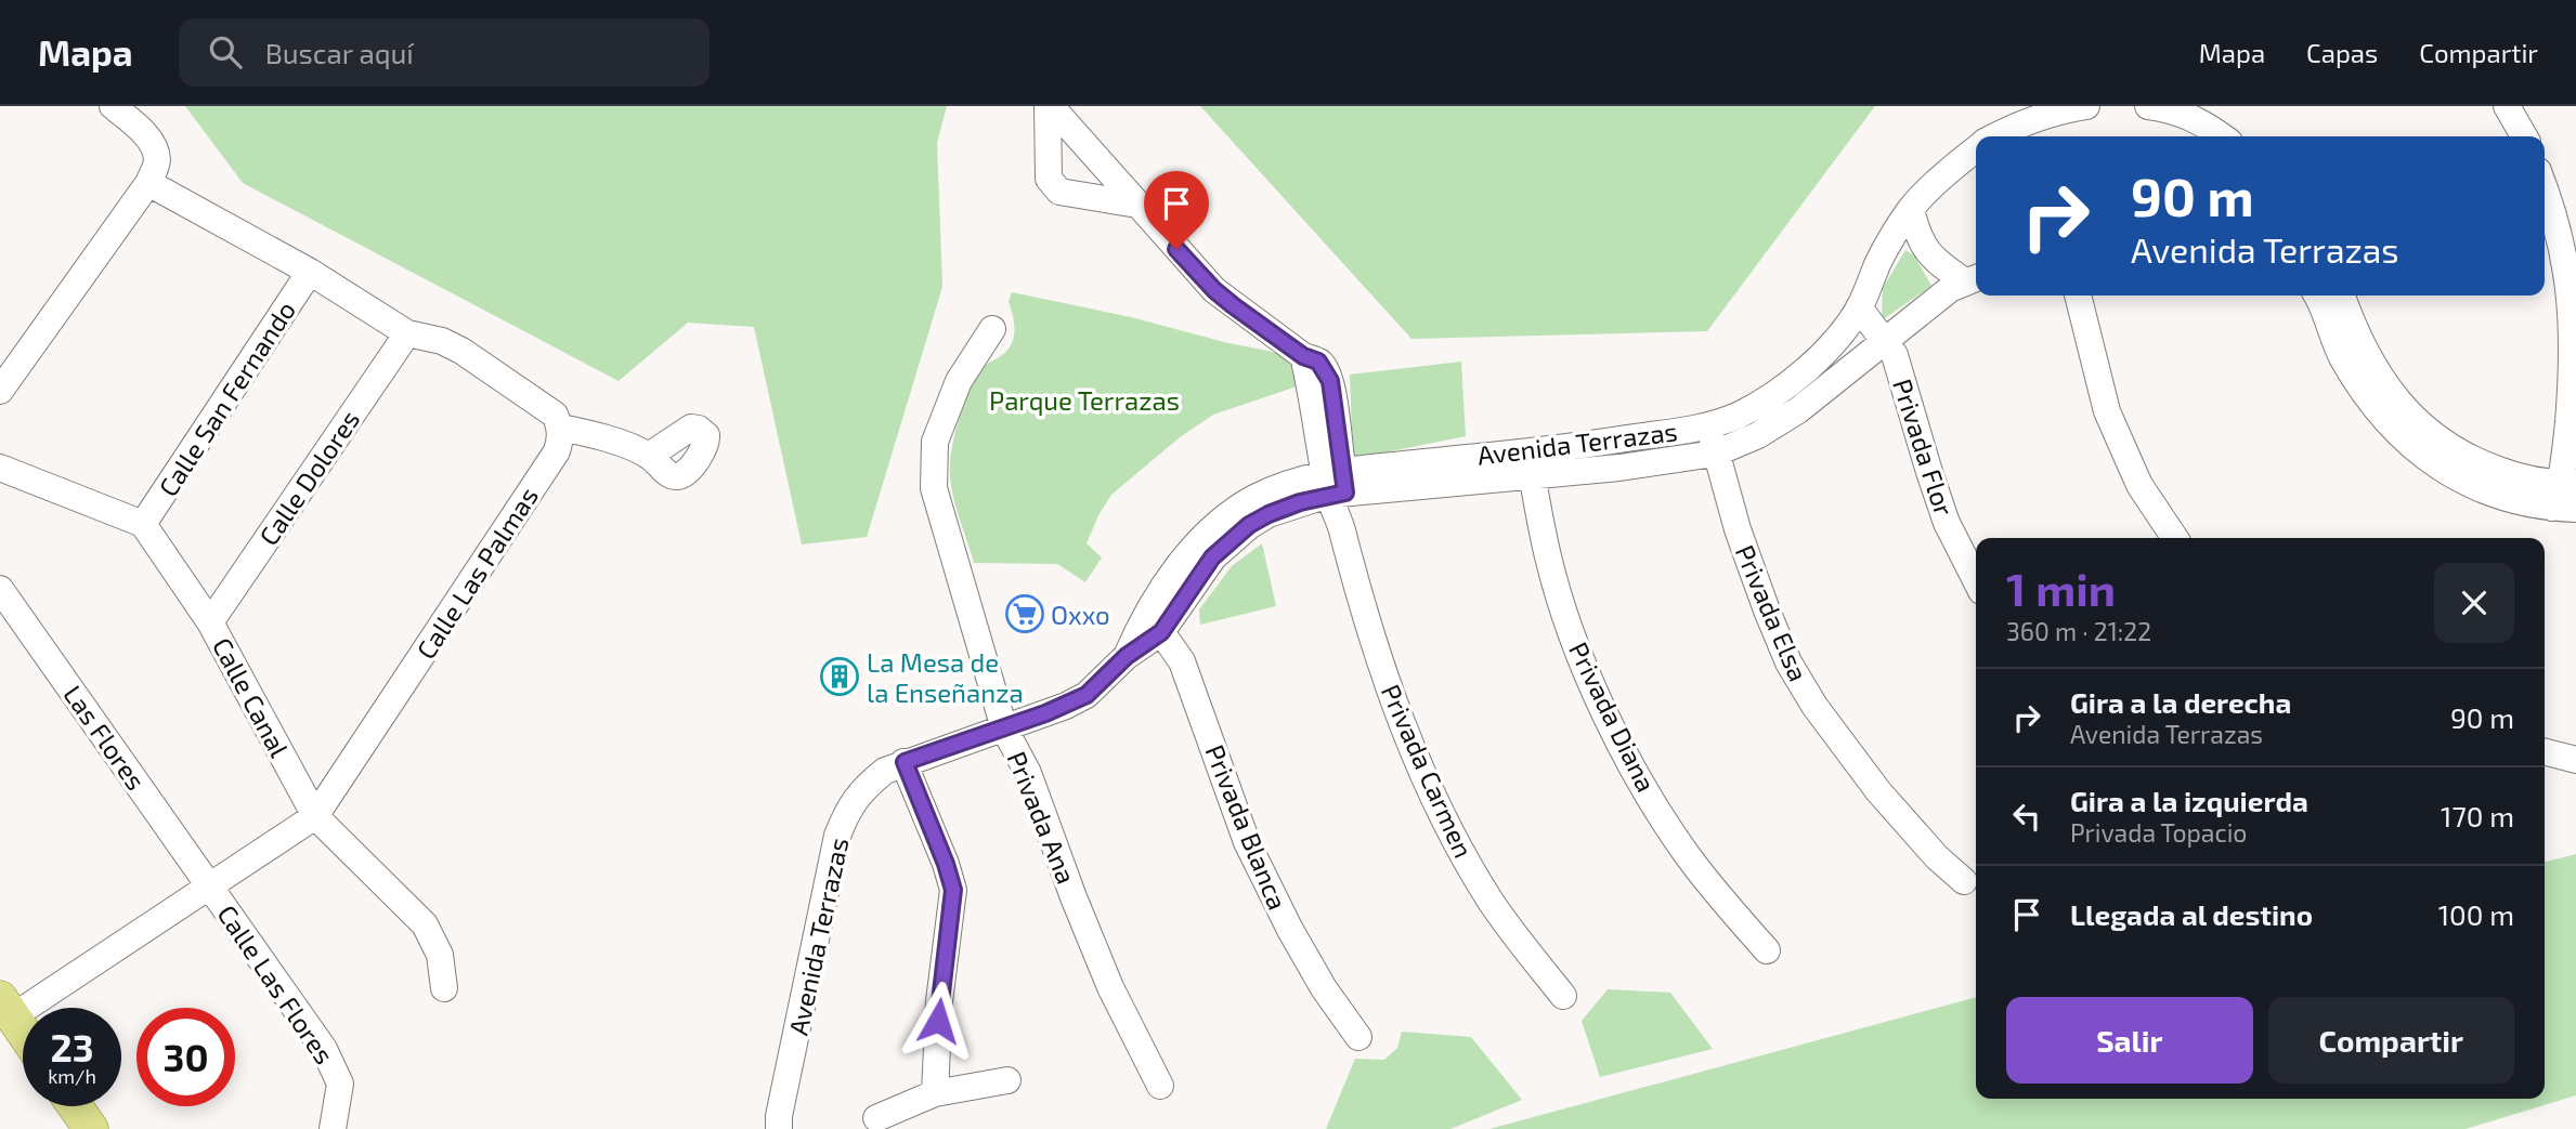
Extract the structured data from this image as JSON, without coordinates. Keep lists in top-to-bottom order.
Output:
{
  "streets": {
    "street": [
      "Calle San Fernando",
      "Avenida Terrazas",
      "Privada Flor",
      "Calle Dolores",
      "Calle Las Palmas",
      "Privada Elsa",
      "Calle Canal",
      "Privada Diana",
      "Las Flores",
      "Privada Carmen",
      "Privada Ana",
      "Privada Blanca",
      "Calle Las Flores"
    ]
  },
  "crossings": [
    ["Calle San Fernando", "Calle Canal"],
    ["Avenida Terrazas", "Privada Flor"],
    ["Avenida Terrazas", "Privada Elsa"],
    ["Avenida Terrazas", "Privada Diana"],
    ["Avenida Terrazas", "Privada Carmen"],
    ["Avenida Terrazas", "Privada Ana"],
    ["Avenida Terrazas", "Privada Blanca"],
    ["Calle Dolores", "Calle Canal"],
    ["Calle Las Palmas", "Calle Canal"],
    ["Calle Las Palmas", "Las Flores"],
    ["Calle Las Palmas", "Calle Las Flores"],
    ["Las Flores", "Calle Las Flores"]
  ],
  "parks": ["Parque Terrazas"],
  "places": {
    "supermarket": ["Oxxo"],
    "building": ["La Mesa de la Enseñanza"]
  },
  "page": {
    "header": "Mapa",
    "search": "Buscar aquí",
    "nav": ["Mapa", "Capas", "Compartir"],
    "turn": ["90 m", "Avenida Terrazas"],
    "heading": ["1 min", "360 m · 21:22"],
    "list": [
      {
        "name": "Gira a la derecha",
        "note": "Avenida Terrazas",
        "value": "90 m"
      },
      {
        "name": "Gira a la izquierda",
        "note": "Privada Topacio",
        "value": "170 m"
      },
      {
        "name": "Llegada al destino",
        "value": "100 m"
      }
    ],
    "buttons": ["Salir", "Compartir"],
    "speed": "23 km/h",
    "limit": "30"
  }
}
